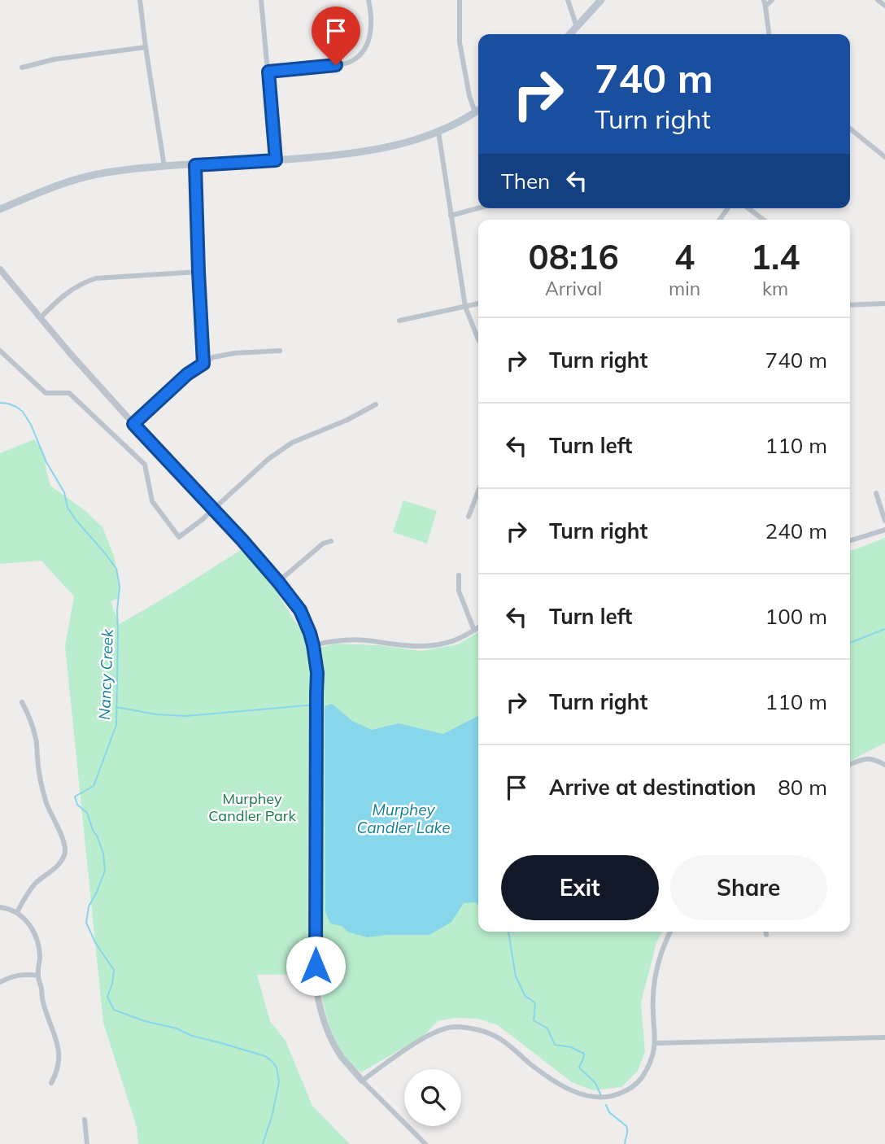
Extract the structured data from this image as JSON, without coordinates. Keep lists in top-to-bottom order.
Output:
{
  "water": ["Nancy Creek", "Murphey Candler Lake"],
  "parks": ["Murphey Candler Park"],
  "page": {
    "turn": ["740 m", "Turn right"],
    "then": "Then",
    "eta": [
      "08:16",
      "Arrival",
      "4",
      "min",
      "1.4",
      "km"
    ],
    "list": [
      {
        "name": "Turn right",
        "value": "740 m"
      },
      {
        "name": "Turn left",
        "value": "110 m"
      },
      {
        "name": "Turn right",
        "value": "240 m"
      },
      {
        "name": "Turn left",
        "value": "100 m"
      },
      {
        "name": "Turn right",
        "value": "110 m"
      },
      {
        "name": "Arrive at destination",
        "value": "80 m"
      }
    ],
    "buttons": ["Exit", "Share"]
  }
}
